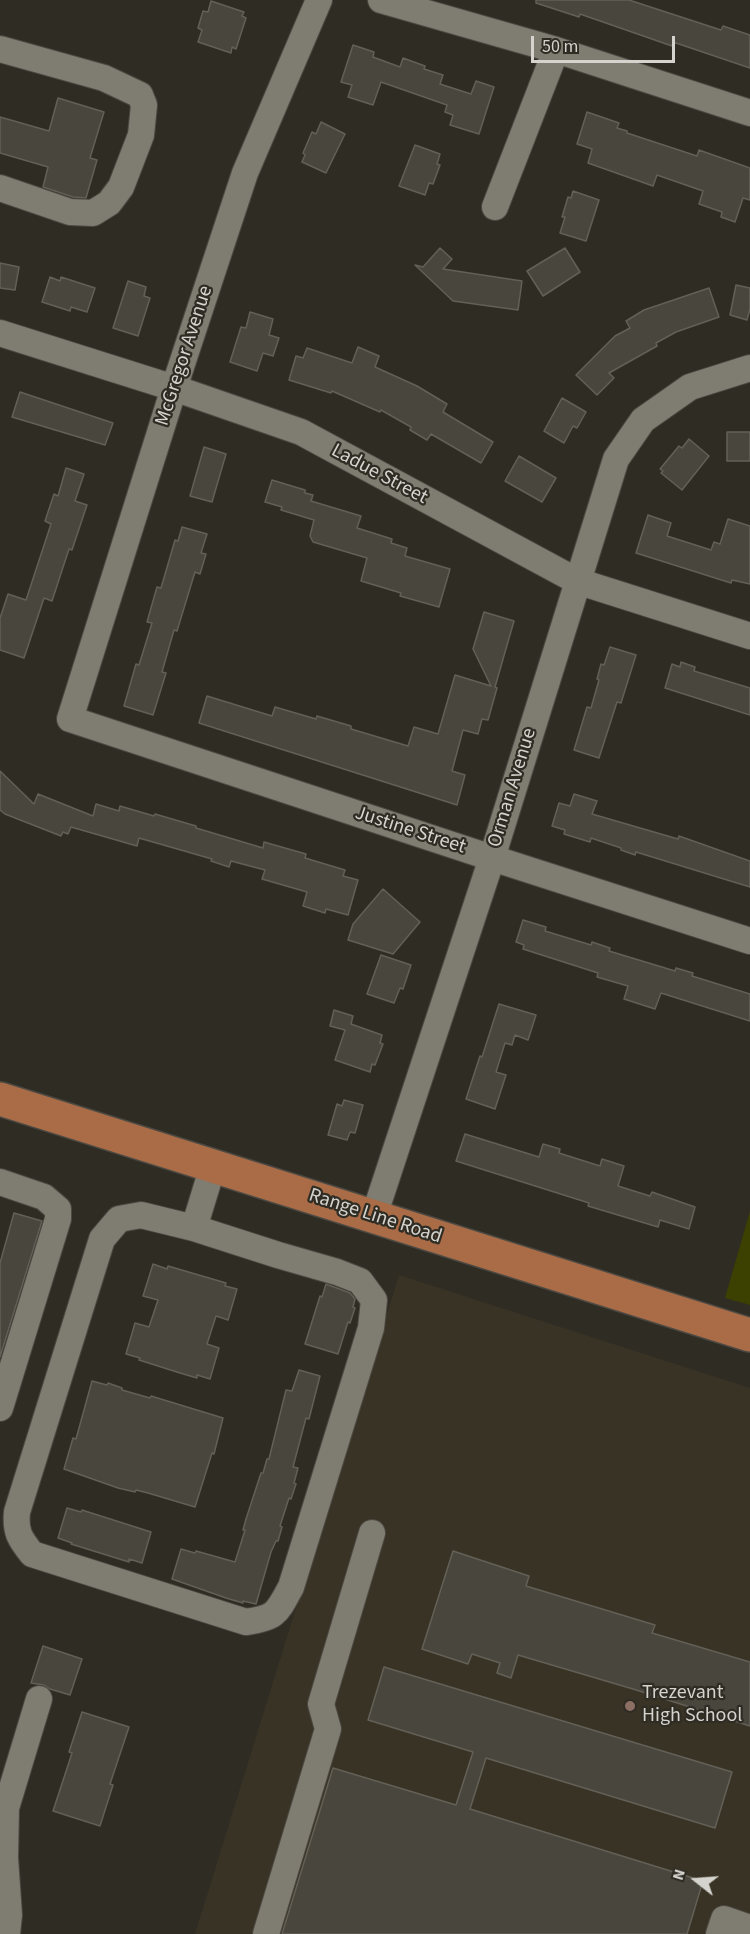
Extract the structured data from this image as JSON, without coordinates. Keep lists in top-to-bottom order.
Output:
{
  "streets": {
    "main road": ["Range Line Road"],
    "street": [
      "McGregor Avenue",
      "Ladue Street",
      "Orman Avenue",
      "Justine Street"
    ]
  },
  "crossings": [
    ["McGregor Avenue", "Ladue Street"],
    ["McGregor Avenue", "Justine Street"],
    ["Ladue Street", "Orman Avenue"],
    ["Orman Avenue", "Justine Street"],
    ["Orman Avenue", "Range Line Road"]
  ],
  "places": ["Trezevant High School"],
  "scale_bar": "50 m",
  "north": "left"
}
